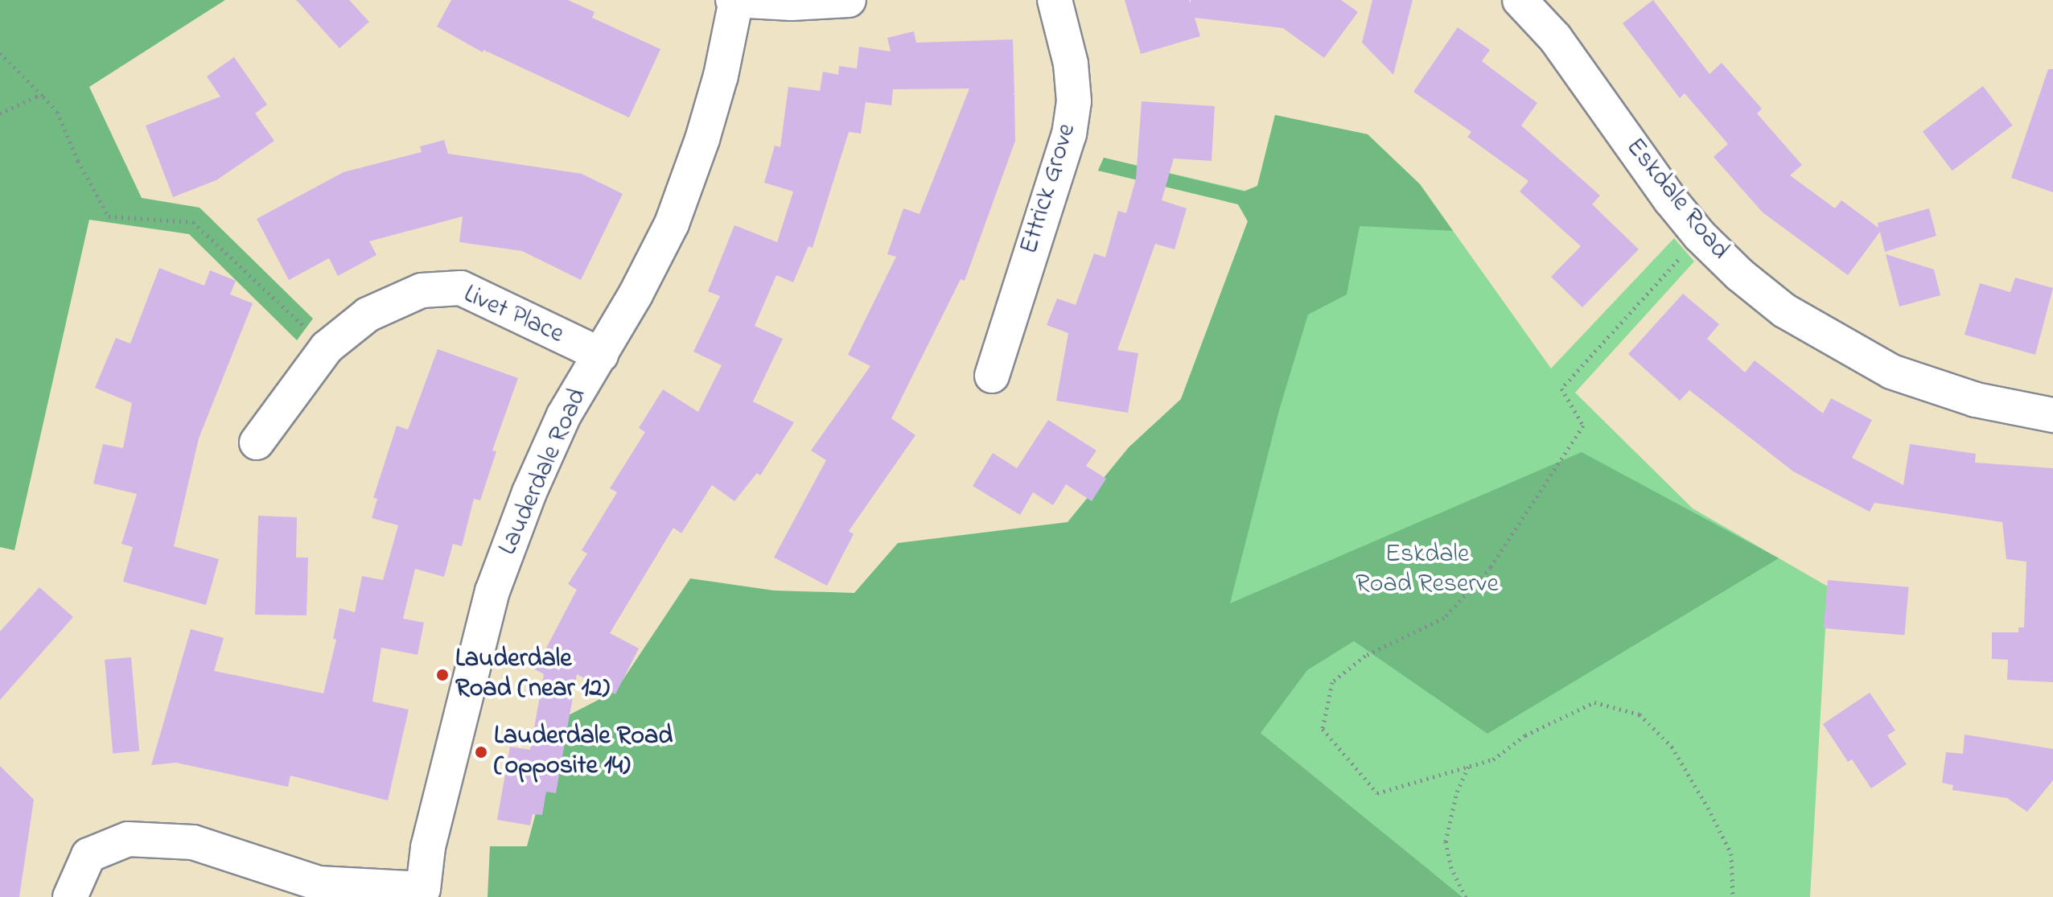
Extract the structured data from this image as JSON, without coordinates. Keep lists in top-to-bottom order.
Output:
{
  "streets": {
    "street": [
      "Ettrick Grove",
      "Eskdale Road",
      "Livet Place",
      "Lauderdale Road"
    ]
  },
  "crossings": [
    ["Livet Place", "Lauderdale Road"]
  ],
  "parks": ["Eskdale Road Reserve"],
  "places": ["Lauderdale Road (near 12)", "Lauderdale Road (opposite 14)"]
}
